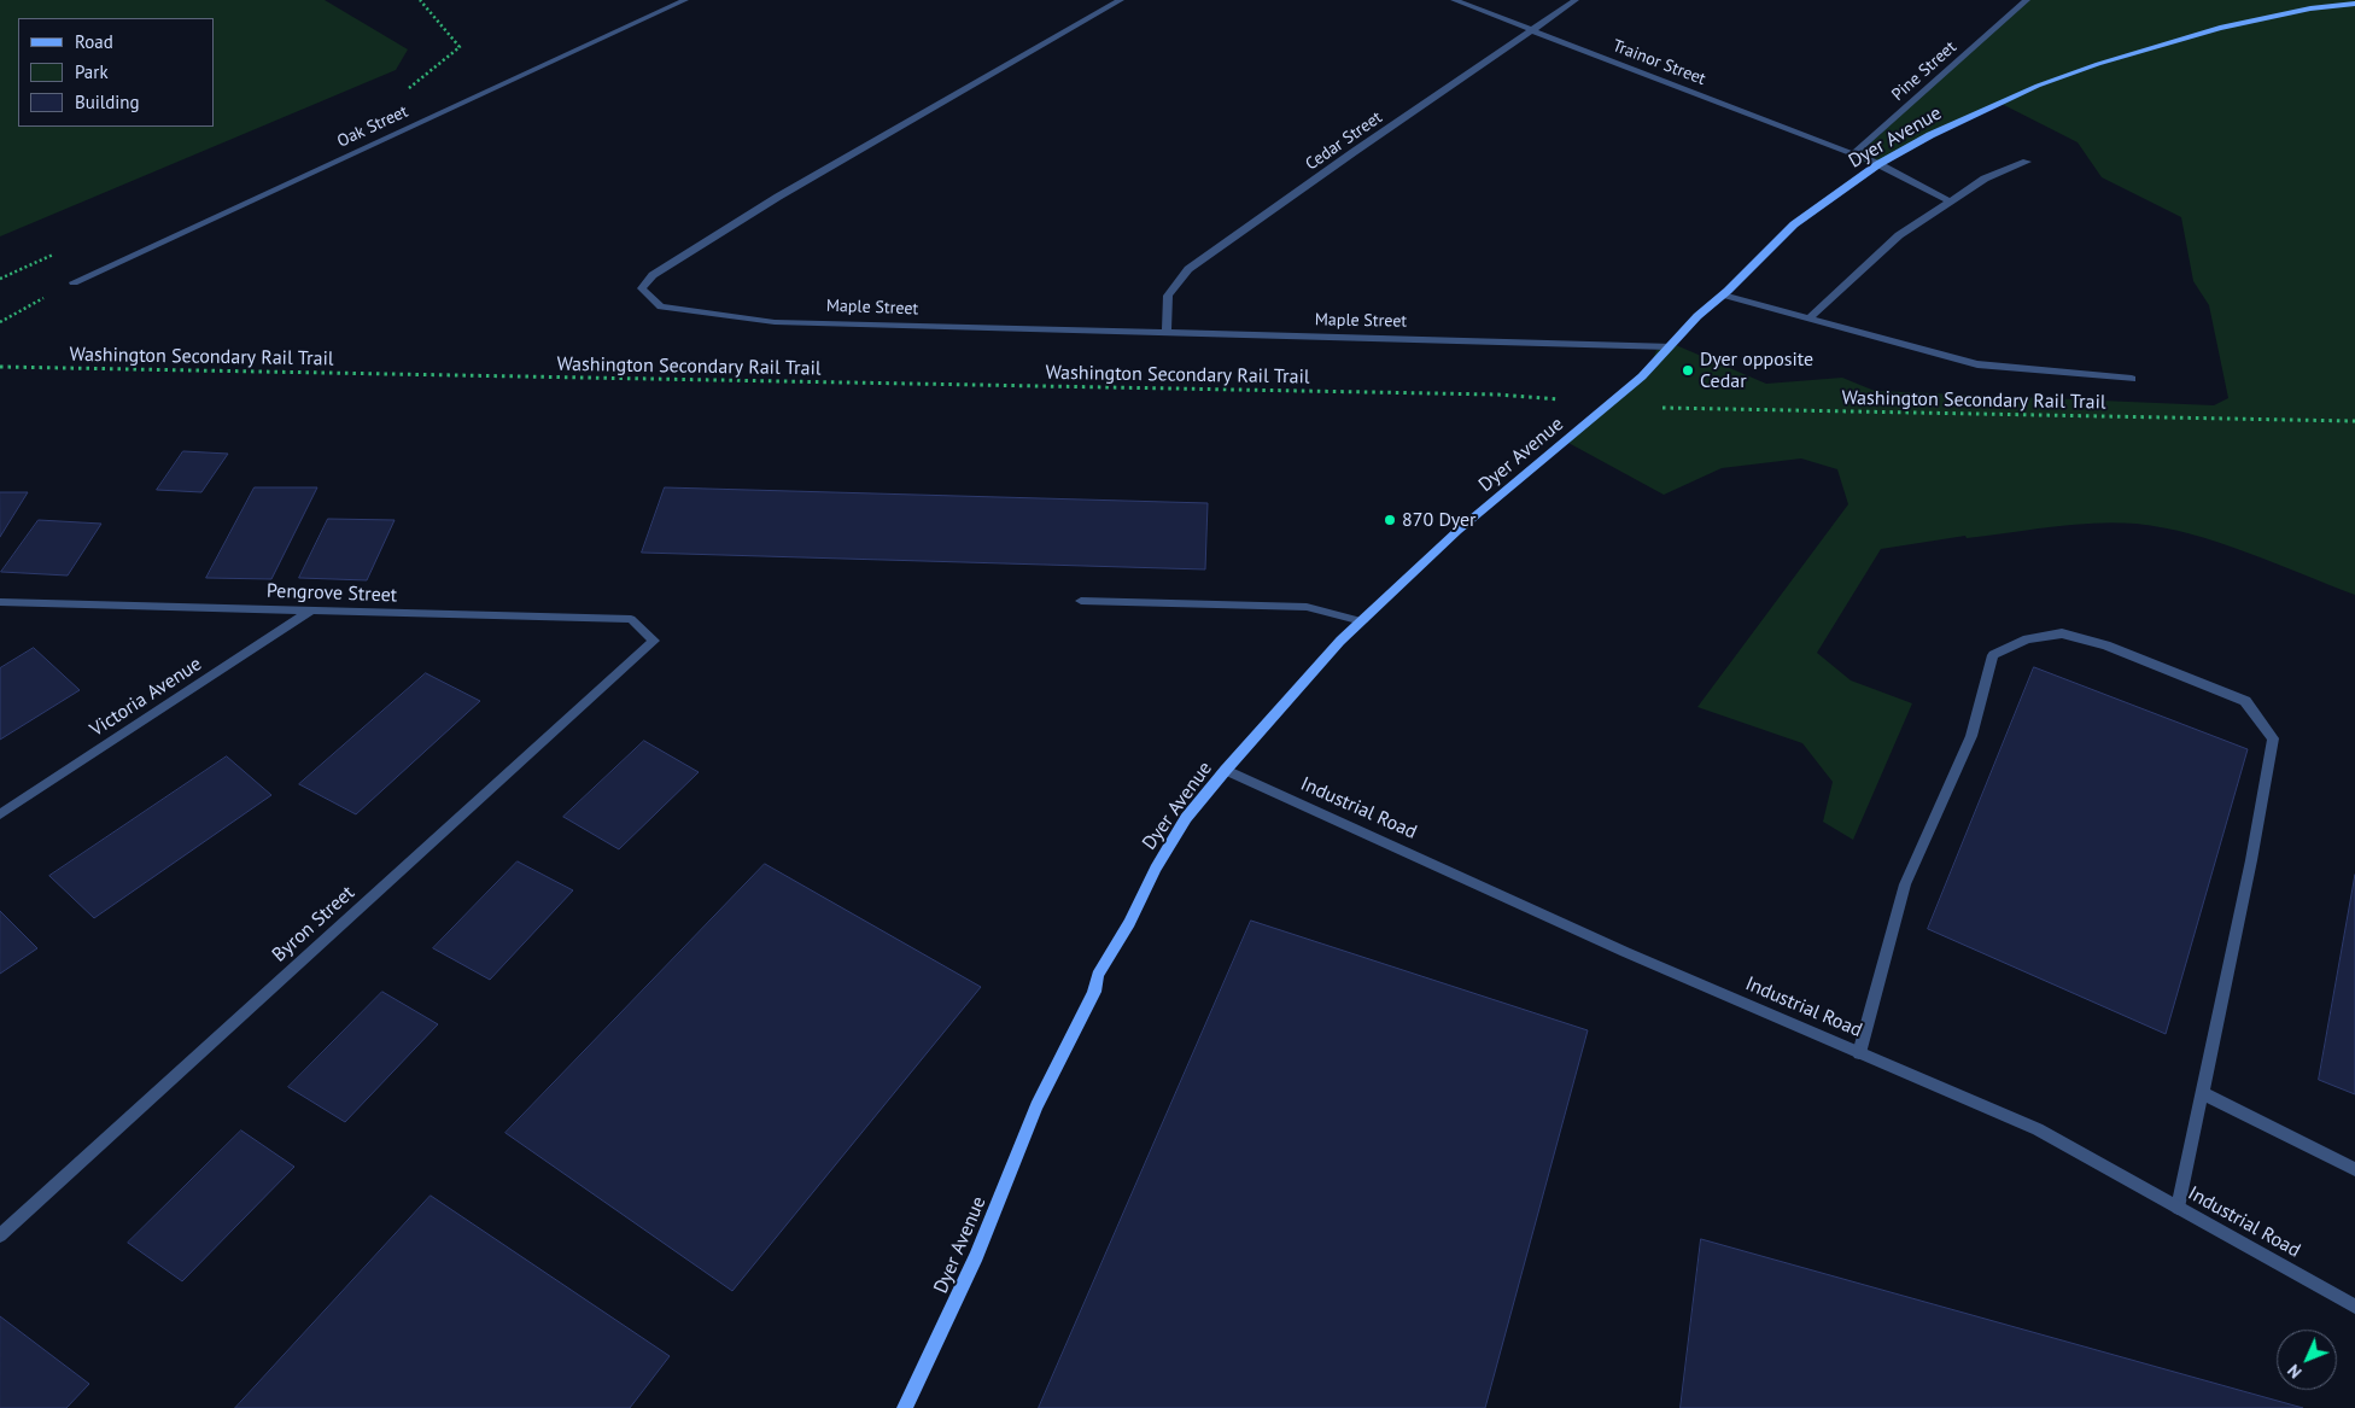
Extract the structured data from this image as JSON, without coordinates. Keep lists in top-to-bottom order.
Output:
{
  "streets": {
    "main road": ["Dyer Avenue"],
    "street": [
      "Trainor Street",
      "Pine Street",
      "Oak Street",
      "Cedar Street",
      "Maple Street",
      "Pengrove Street",
      "Victoria Avenue",
      "Industrial Road",
      "Byron Street"
    ],
    "path": ["Washington Secondary Rail Trail"]
  },
  "crossings": [
    ["Trainor Street", "Pine Street"],
    ["Trainor Street", "Cedar Street"],
    ["Dyer Avenue", "Maple Street"],
    ["Dyer Avenue", "Washington Secondary Rail Trail"],
    ["Dyer Avenue", "Industrial Road"],
    ["Cedar Street", "Maple Street"],
    ["Pengrove Street", "Victoria Avenue"],
    ["Pengrove Street", "Byron Street"]
  ],
  "places": ["Dyer opposite Cedar", "870 Dyer"],
  "legend": ["Road", "Park", "Building"],
  "north": "bottom left"
}
